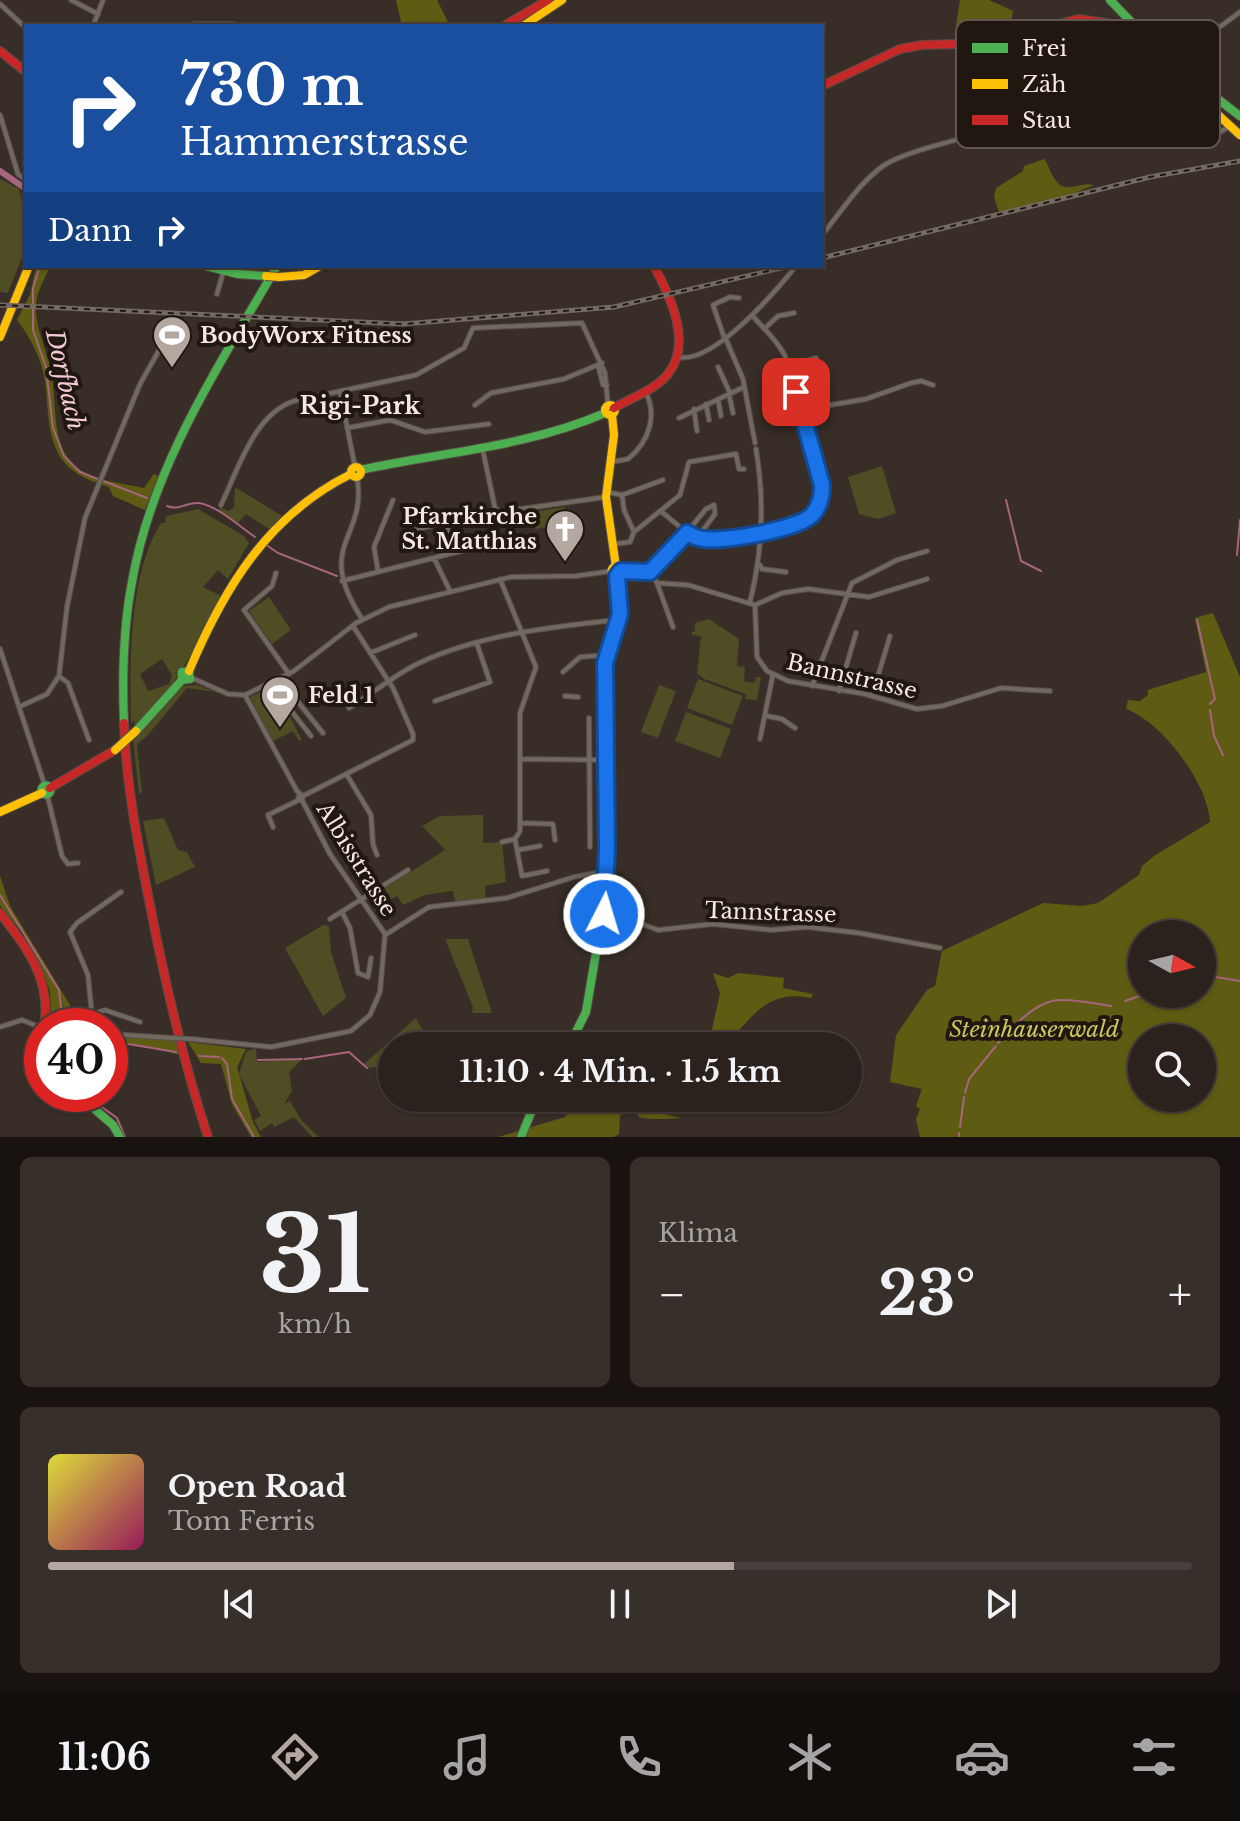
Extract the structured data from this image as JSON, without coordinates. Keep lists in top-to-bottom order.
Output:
{
  "streets": {
    "street": ["Bannstrasse", "Albisstrasse", "Tannstrasse"]
  },
  "districts": ["Rigi-Park"],
  "water": ["Dorfbach"],
  "parks": ["Steinhauserwald"],
  "places": {
    "sports": ["BodyWorx Fitness", "Feld 1"],
    "church": ["Pfarrkirche St. Matthias"]
  },
  "legend": ["Frei", "Zäh", "Stau"],
  "north": "right",
  "page": {
    "turn": ["730 m", "Hammerstrasse"],
    "then": "Dann",
    "limit": "40",
    "trip": "11:10 · 4 Min. · 1.5 km",
    "tile": [
      ["31", "km/h"],
      "Klima"
    ],
    "heat": ["−", "23°", "+"],
    "song": ["Open Road", "Tom Ferris"],
    "tabs": "11:06"
  }
}
